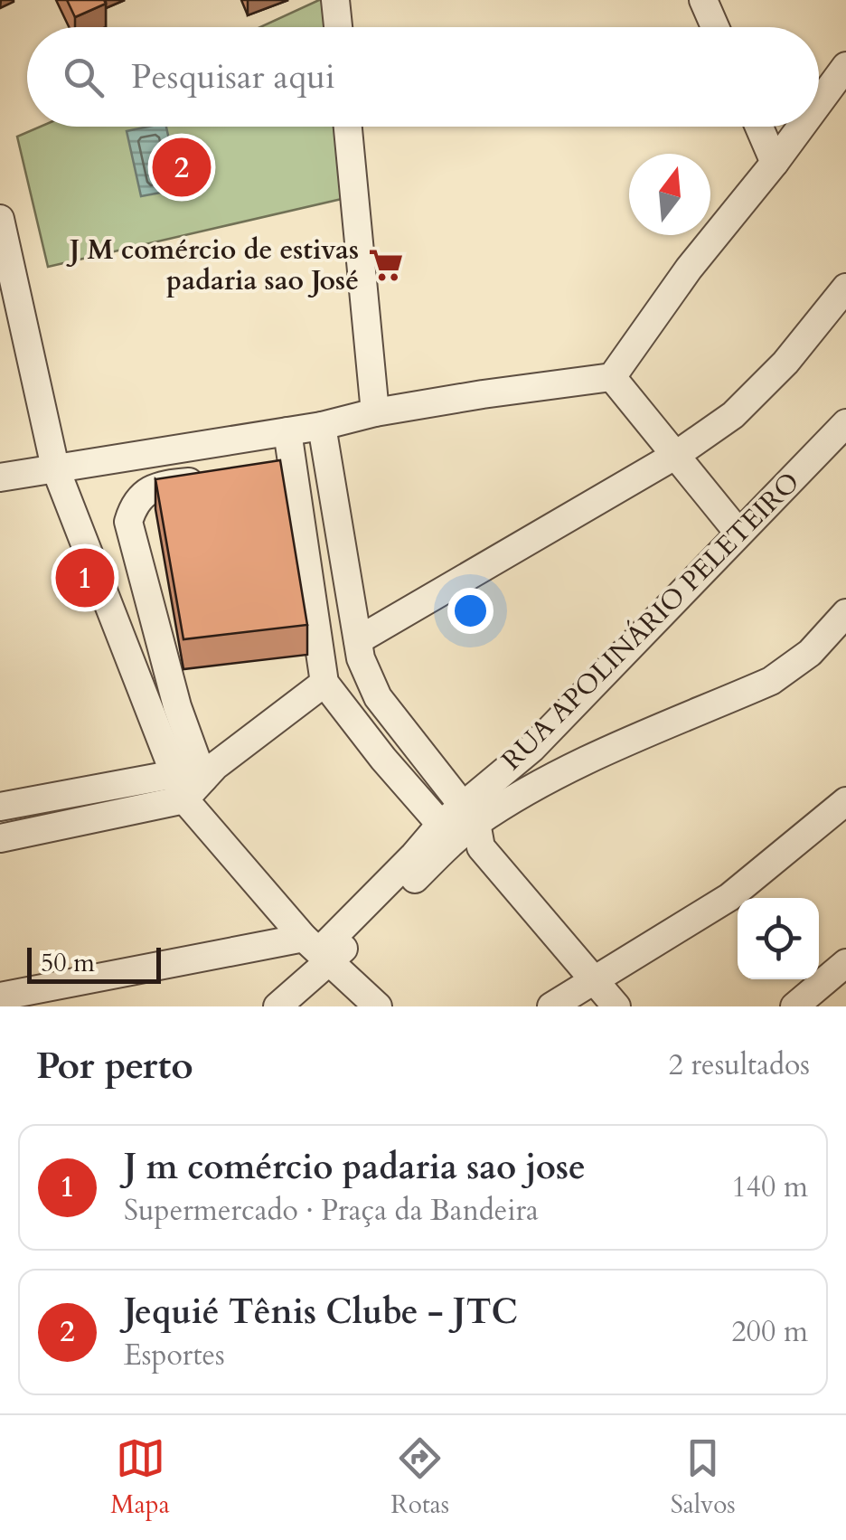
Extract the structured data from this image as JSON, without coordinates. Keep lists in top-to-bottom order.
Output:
{
  "streets": {
    "street": ["RUA APOLINÁRIO PELETEIRO"]
  },
  "places": {
    "supermarket": ["J M comércio de estivas padaria sao José"]
  },
  "scale_bar": "50 m",
  "north": "top",
  "page": {
    "search": "Pesquisar aqui",
    "pins": ["2", "1"],
    "scale": "50 m",
    "heading": ["Por perto", "2 resultados"],
    "list": [
      {
        "mark": "1",
        "name": "J m comércio padaria sao jose",
        "note": "Supermercado · Praça da Bandeira",
        "value": "140 m"
      },
      {
        "mark": "2",
        "name": "Jequié Tênis Clube - JTC",
        "note": "Esportes",
        "value": "200 m"
      }
    ],
    "nav": ["Mapa", "Rotas", "Salvos"]
  }
}
